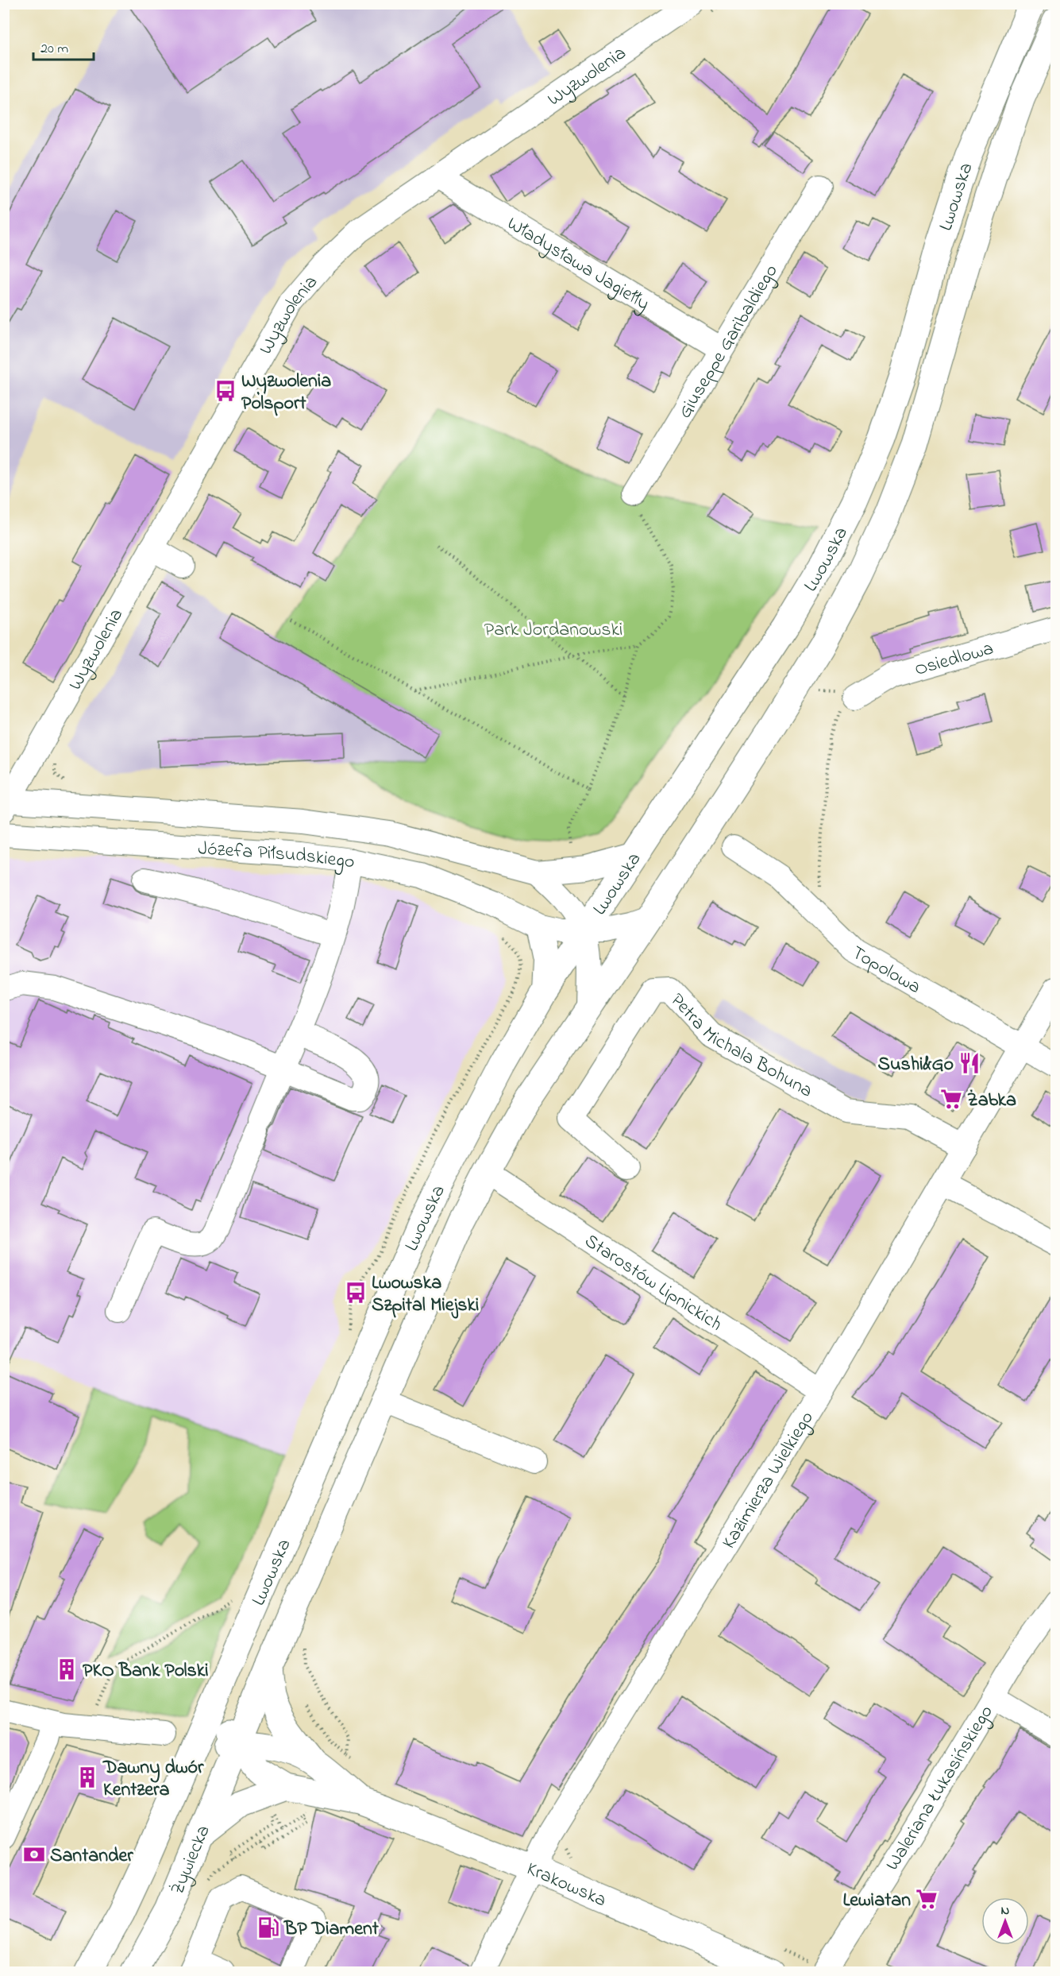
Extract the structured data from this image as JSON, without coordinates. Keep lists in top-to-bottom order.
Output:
{
  "streets": {
    "main road": ["Lwowska", "Żywiecka", "Krakowska"],
    "street": [
      "Wyzwolenia",
      "Władysława Jagiełły",
      "Giuseppe Garibaldiego",
      "Osiedlowa",
      "Józefa Piłsudskiego",
      "Topolowa",
      "Petra Michala Bohuna",
      "Starostów Lipnickich",
      "Kazimierza Wielkiego",
      "Waleriana Łukasińskiego"
    ]
  },
  "crossings": [
    ["Wyzwolenia", "Władysława Jagiełły"],
    ["Wyzwolenia", "Józefa Piłsudskiego"],
    ["Lwowska", "Józefa Piłsudskiego"],
    ["Lwowska", "Starostów Lipnickich"],
    ["Lwowska", "Żywiecka"],
    ["Lwowska", "Krakowska"],
    ["Władysława Jagiełły", "Giuseppe Garibaldiego"],
    ["Topolowa", "Kazimierza Wielkiego"],
    ["Petra Michala Bohuna", "Kazimierza Wielkiego"],
    ["Starostów Lipnickich", "Kazimierza Wielkiego"],
    ["Kazimierza Wielkiego", "Krakowska"],
    ["Żywiecka", "Krakowska"]
  ],
  "parks": ["Park Jordanowski"],
  "places": {
    "bus stop": ["Wyzwolenia Polsport", "Lwowska Szpital Miejski"],
    "restaurant": ["Sushi&Go"],
    "supermarket": ["Żabka", "Lewiatan"],
    "building": ["PKO Bank Polski", "Dawny dwór Kentzera"],
    "bank": ["Santander"],
    "fuel station": ["BP Diament"]
  },
  "scale_bar": "20 m",
  "north": "top"
}
